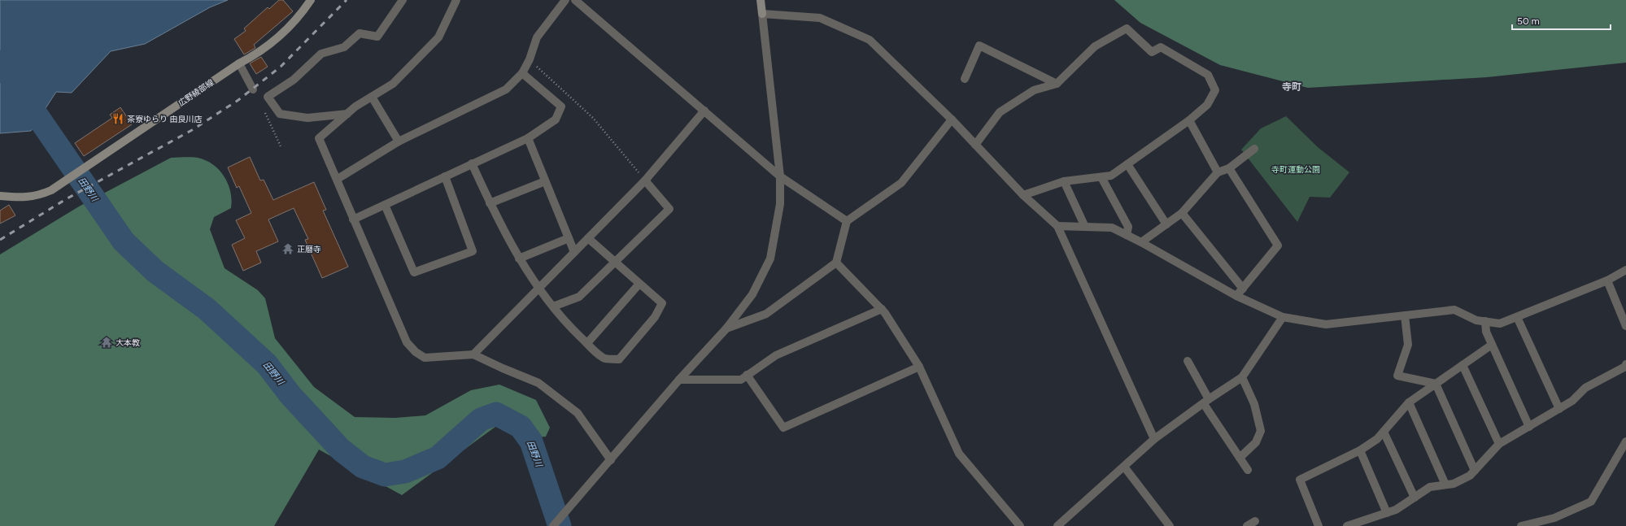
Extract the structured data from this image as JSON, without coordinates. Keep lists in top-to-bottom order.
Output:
{
  "streets": {
    "main road": ["広野綾部線"]
  },
  "districts": ["寺町"],
  "water": ["田野川"],
  "parks": ["寺町運動公園"],
  "places": {
    "restaurant": ["茶寮ゆらり 由良川店"],
    "temple": ["正暦寺", "大本教"]
  },
  "scale_bar": "50 m"
}
